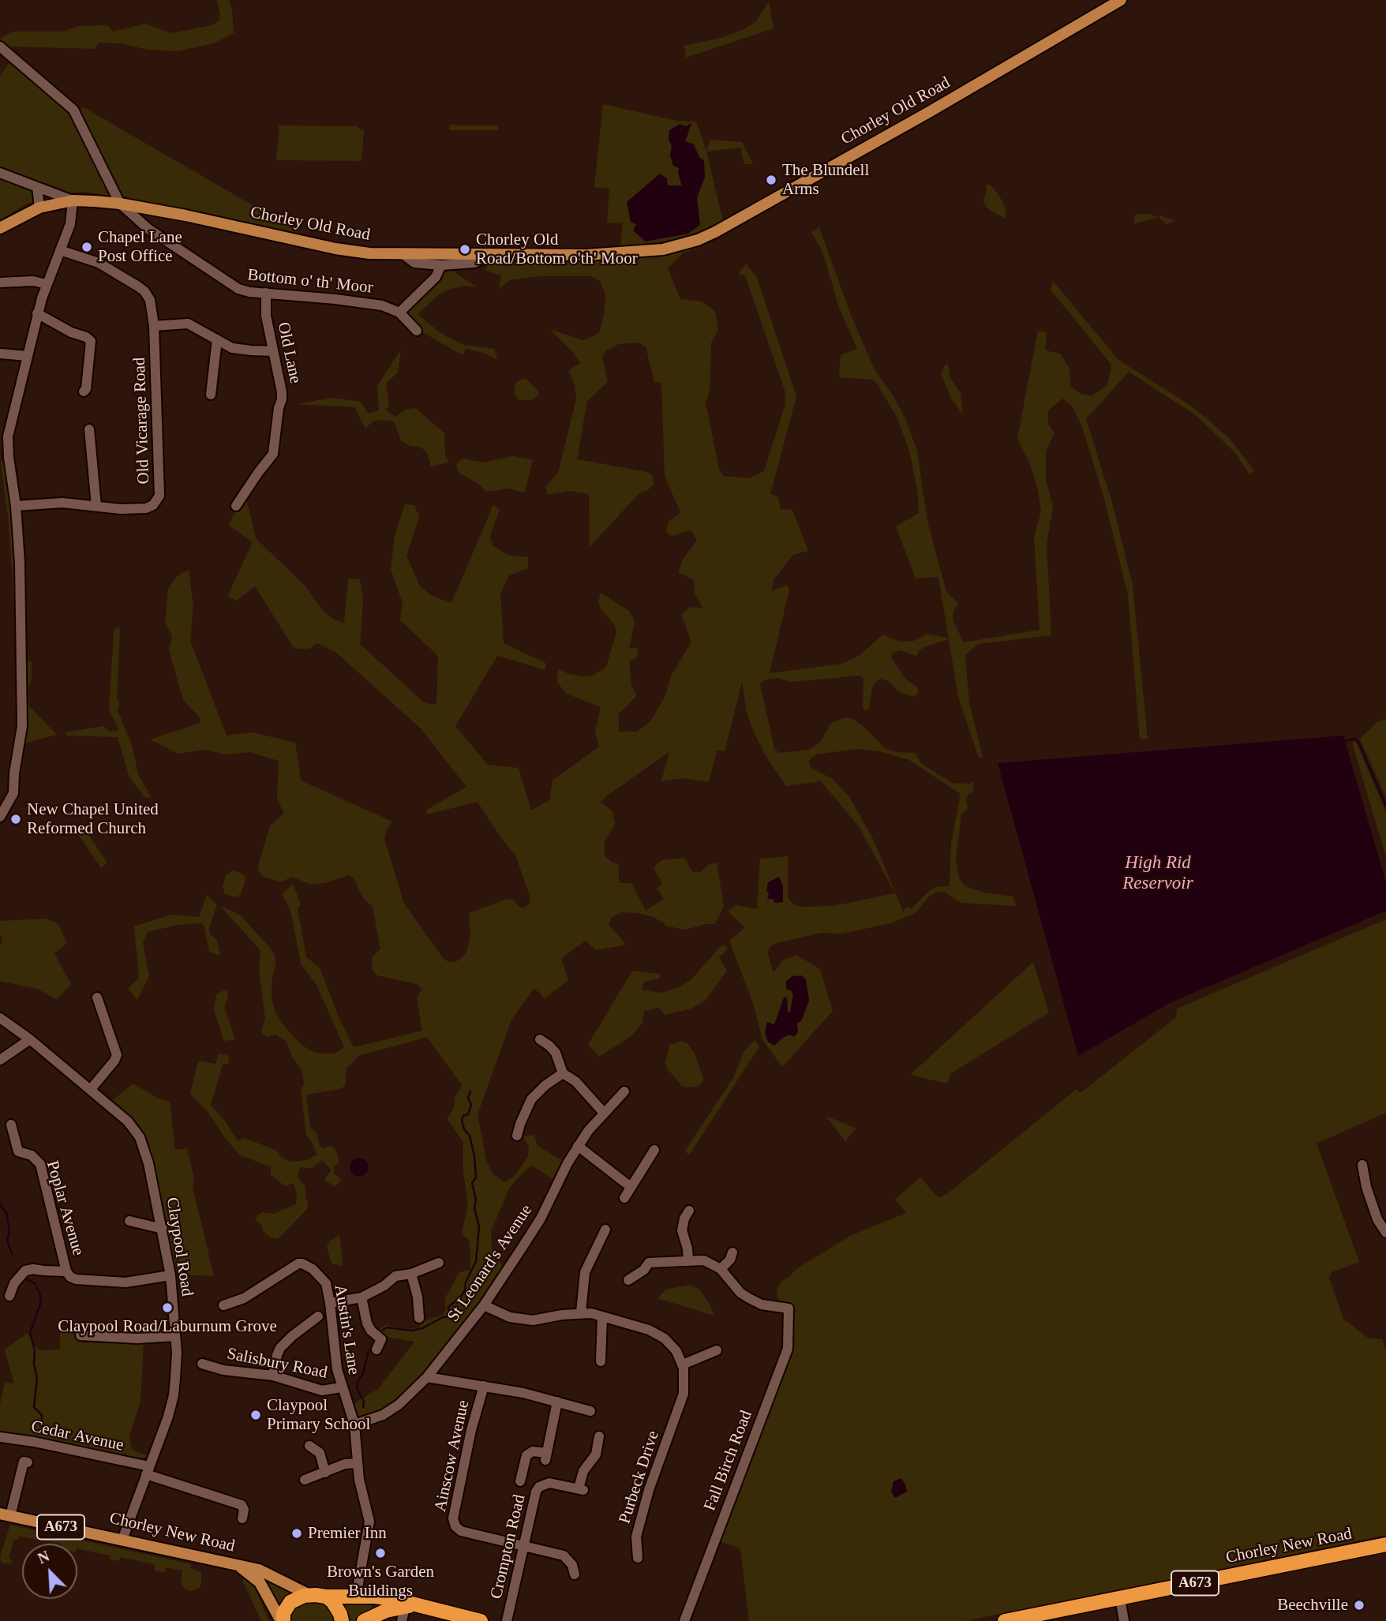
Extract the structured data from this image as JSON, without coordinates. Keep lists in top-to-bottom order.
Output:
{
  "streets": {
    "highway": ["A673", "Chorley New Road"],
    "main road": ["Chorley Old Road"],
    "street": [
      "Bottom o' th' Moor",
      "Old Lane",
      "Old Vicarage Road",
      "Poplar Avenue",
      "Claypool Road",
      "St Leonard's Avenue",
      "Austin's Lane",
      "Salisbury Road",
      "Cedar Avenue",
      "Ainscow Avenue",
      "Fall Birch Road",
      "Purbeck Drive",
      "Crompton Road"
    ]
  },
  "crossings": [
    ["Chorley Old Road", "Bottom o' th' Moor"],
    ["Bottom o' th' Moor", "Old Lane"],
    ["Poplar Avenue", "Claypool Road"],
    ["Claypool Road", "Cedar Avenue"],
    ["Claypool Road", "Chorley New Road"],
    ["St Leonard's Avenue", "Austin's Lane"],
    ["Austin's Lane", "Salisbury Road"],
    ["Austin's Lane", "A673"],
    ["Ainscow Avenue", "Crompton Road"],
    ["A673", "Chorley New Road"]
  ],
  "water": ["High Rid Reservoir"],
  "places": [
    "The Blundell Arms",
    "Chapel Lane Post Office",
    "Chorley Old Road/Bottom o'th' Moor",
    "New Chapel United Reformed Church",
    "Claypool Road/Laburnum Grove",
    "Claypool Primary School",
    "Premier Inn",
    "Brown's Garden Buildings",
    "Beechville"
  ],
  "north": "top left"
}
